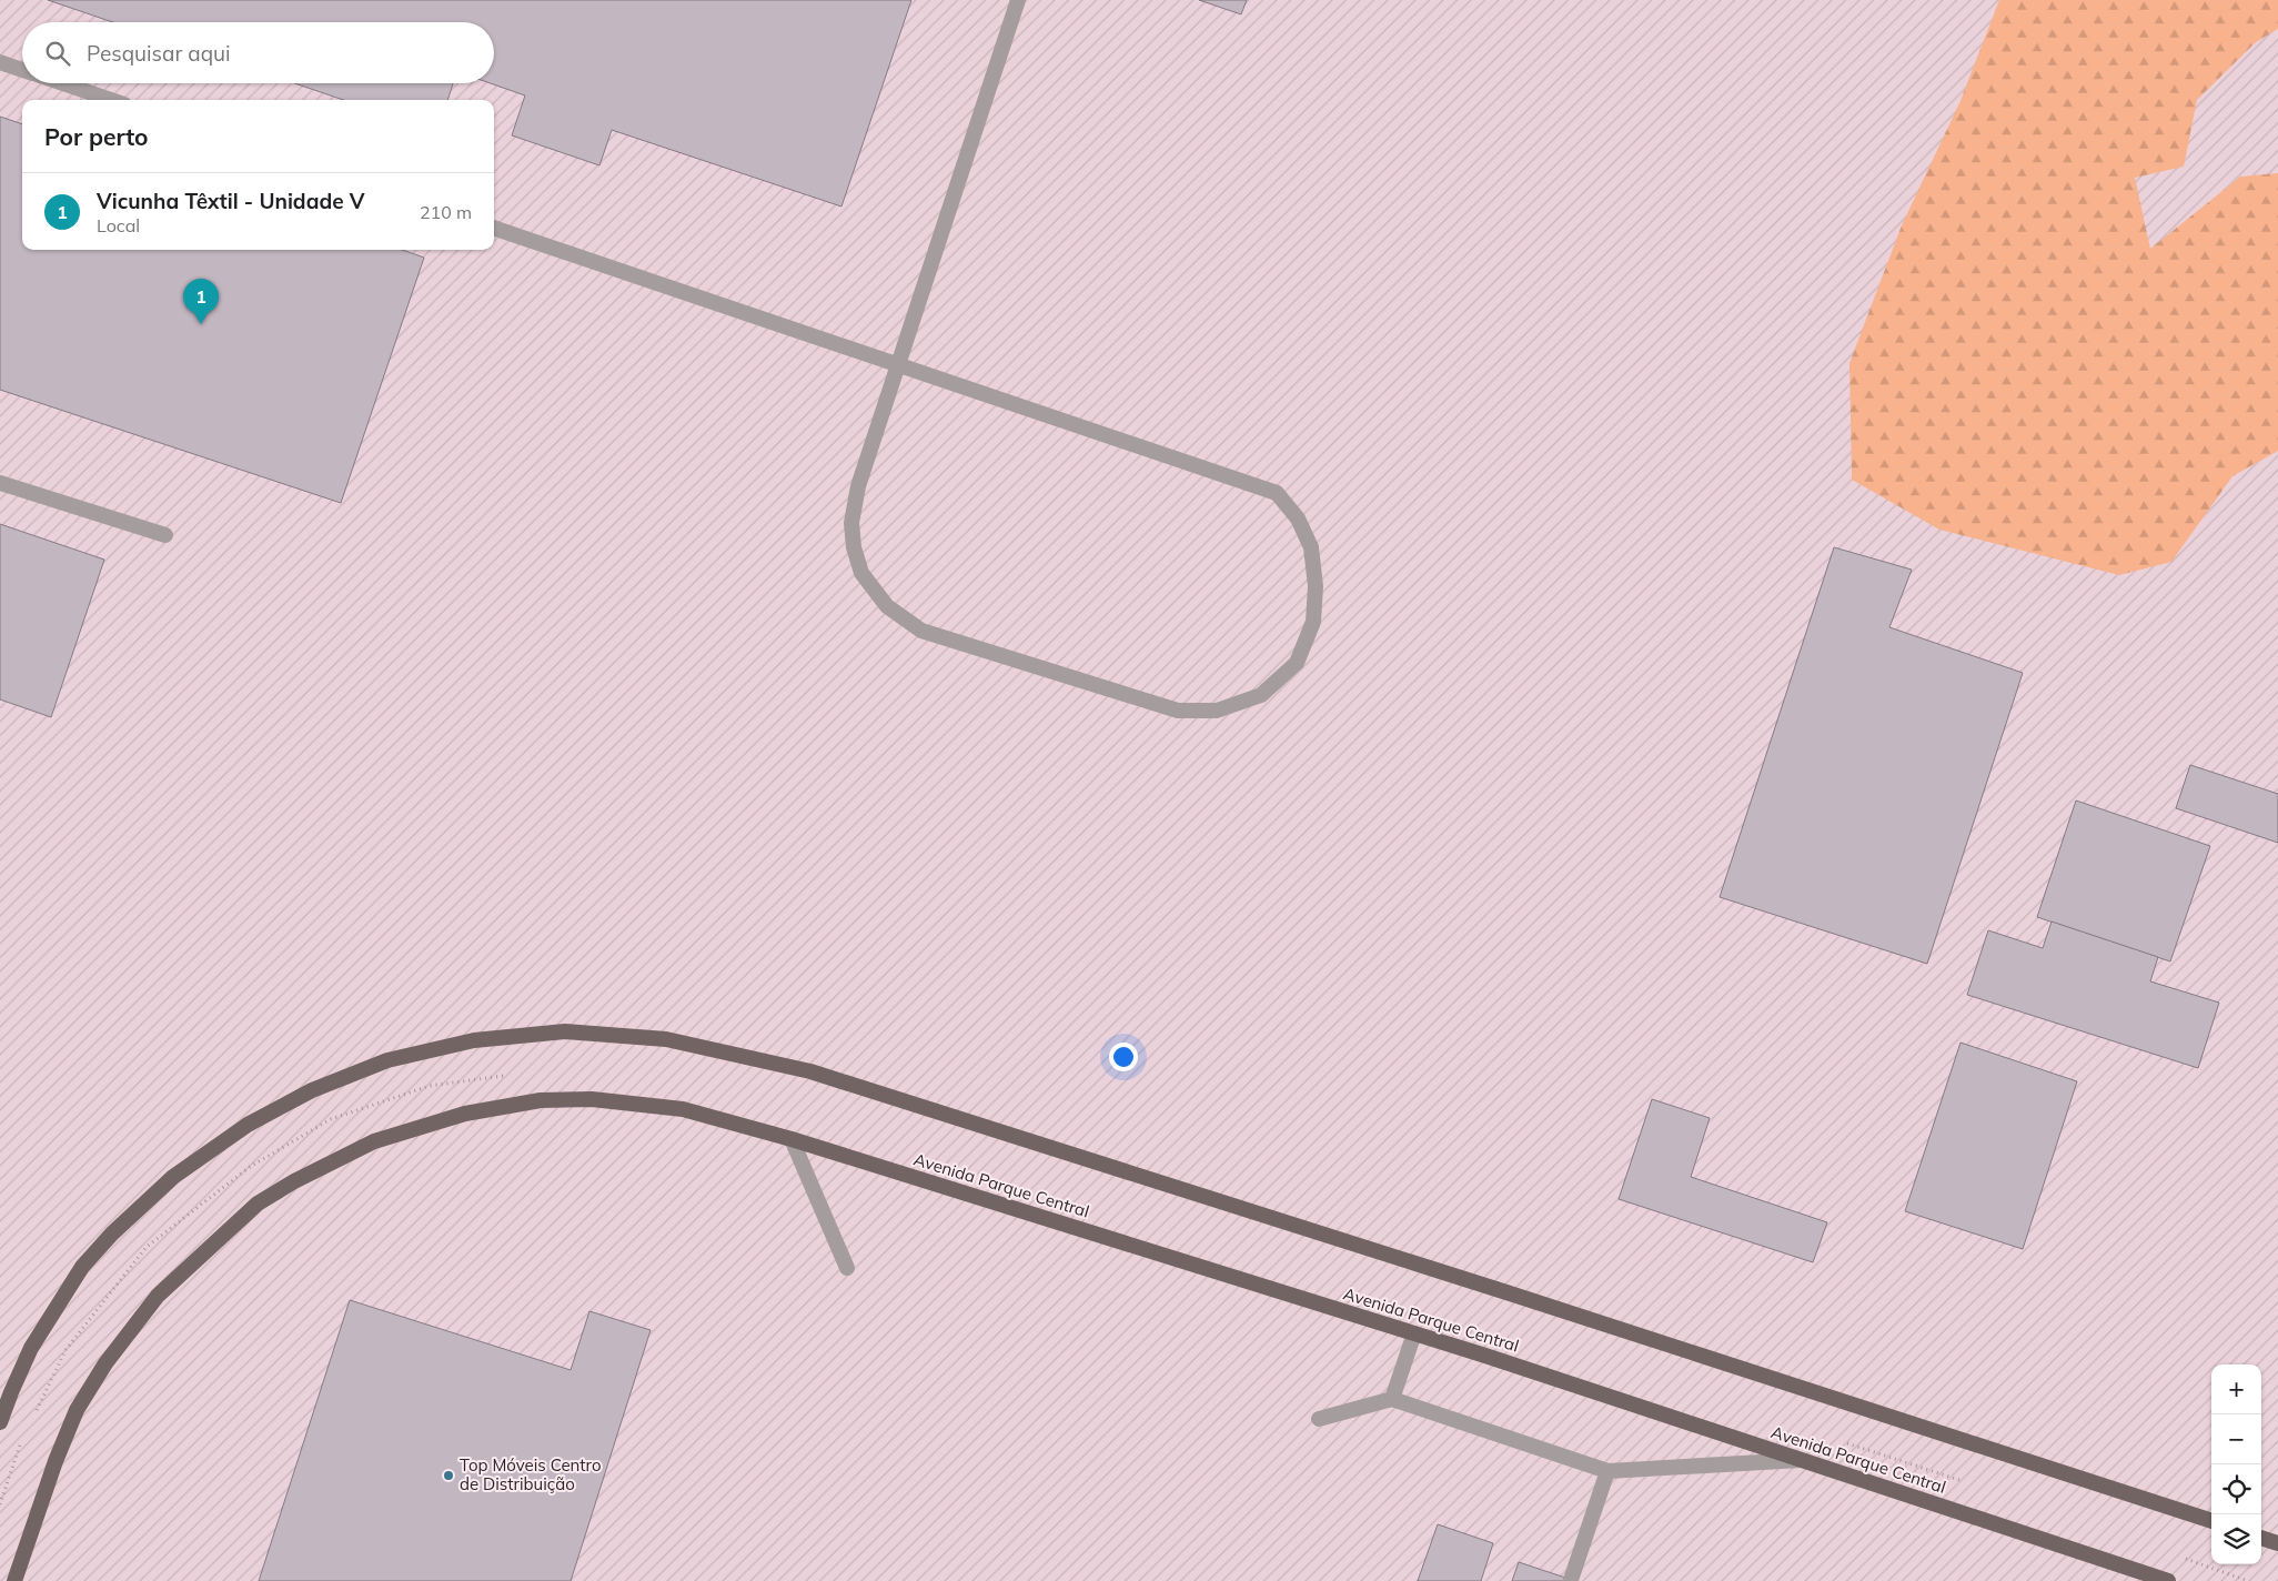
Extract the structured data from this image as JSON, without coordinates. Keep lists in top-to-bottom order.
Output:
{
  "streets": {
    "main road": ["Avenida Parque Central"]
  },
  "places": ["Top Móveis Centro de Distribuição"],
  "page": {
    "search": "Pesquisar aqui",
    "heading": "Por perto",
    "list": [
      {
        "mark": "1",
        "name": "Vicunha Têxtil - Unidade V",
        "note": "Local",
        "value": "210 m"
      }
    ],
    "pins": "1",
    "map_buttons": ["+", "−"]
  }
}
